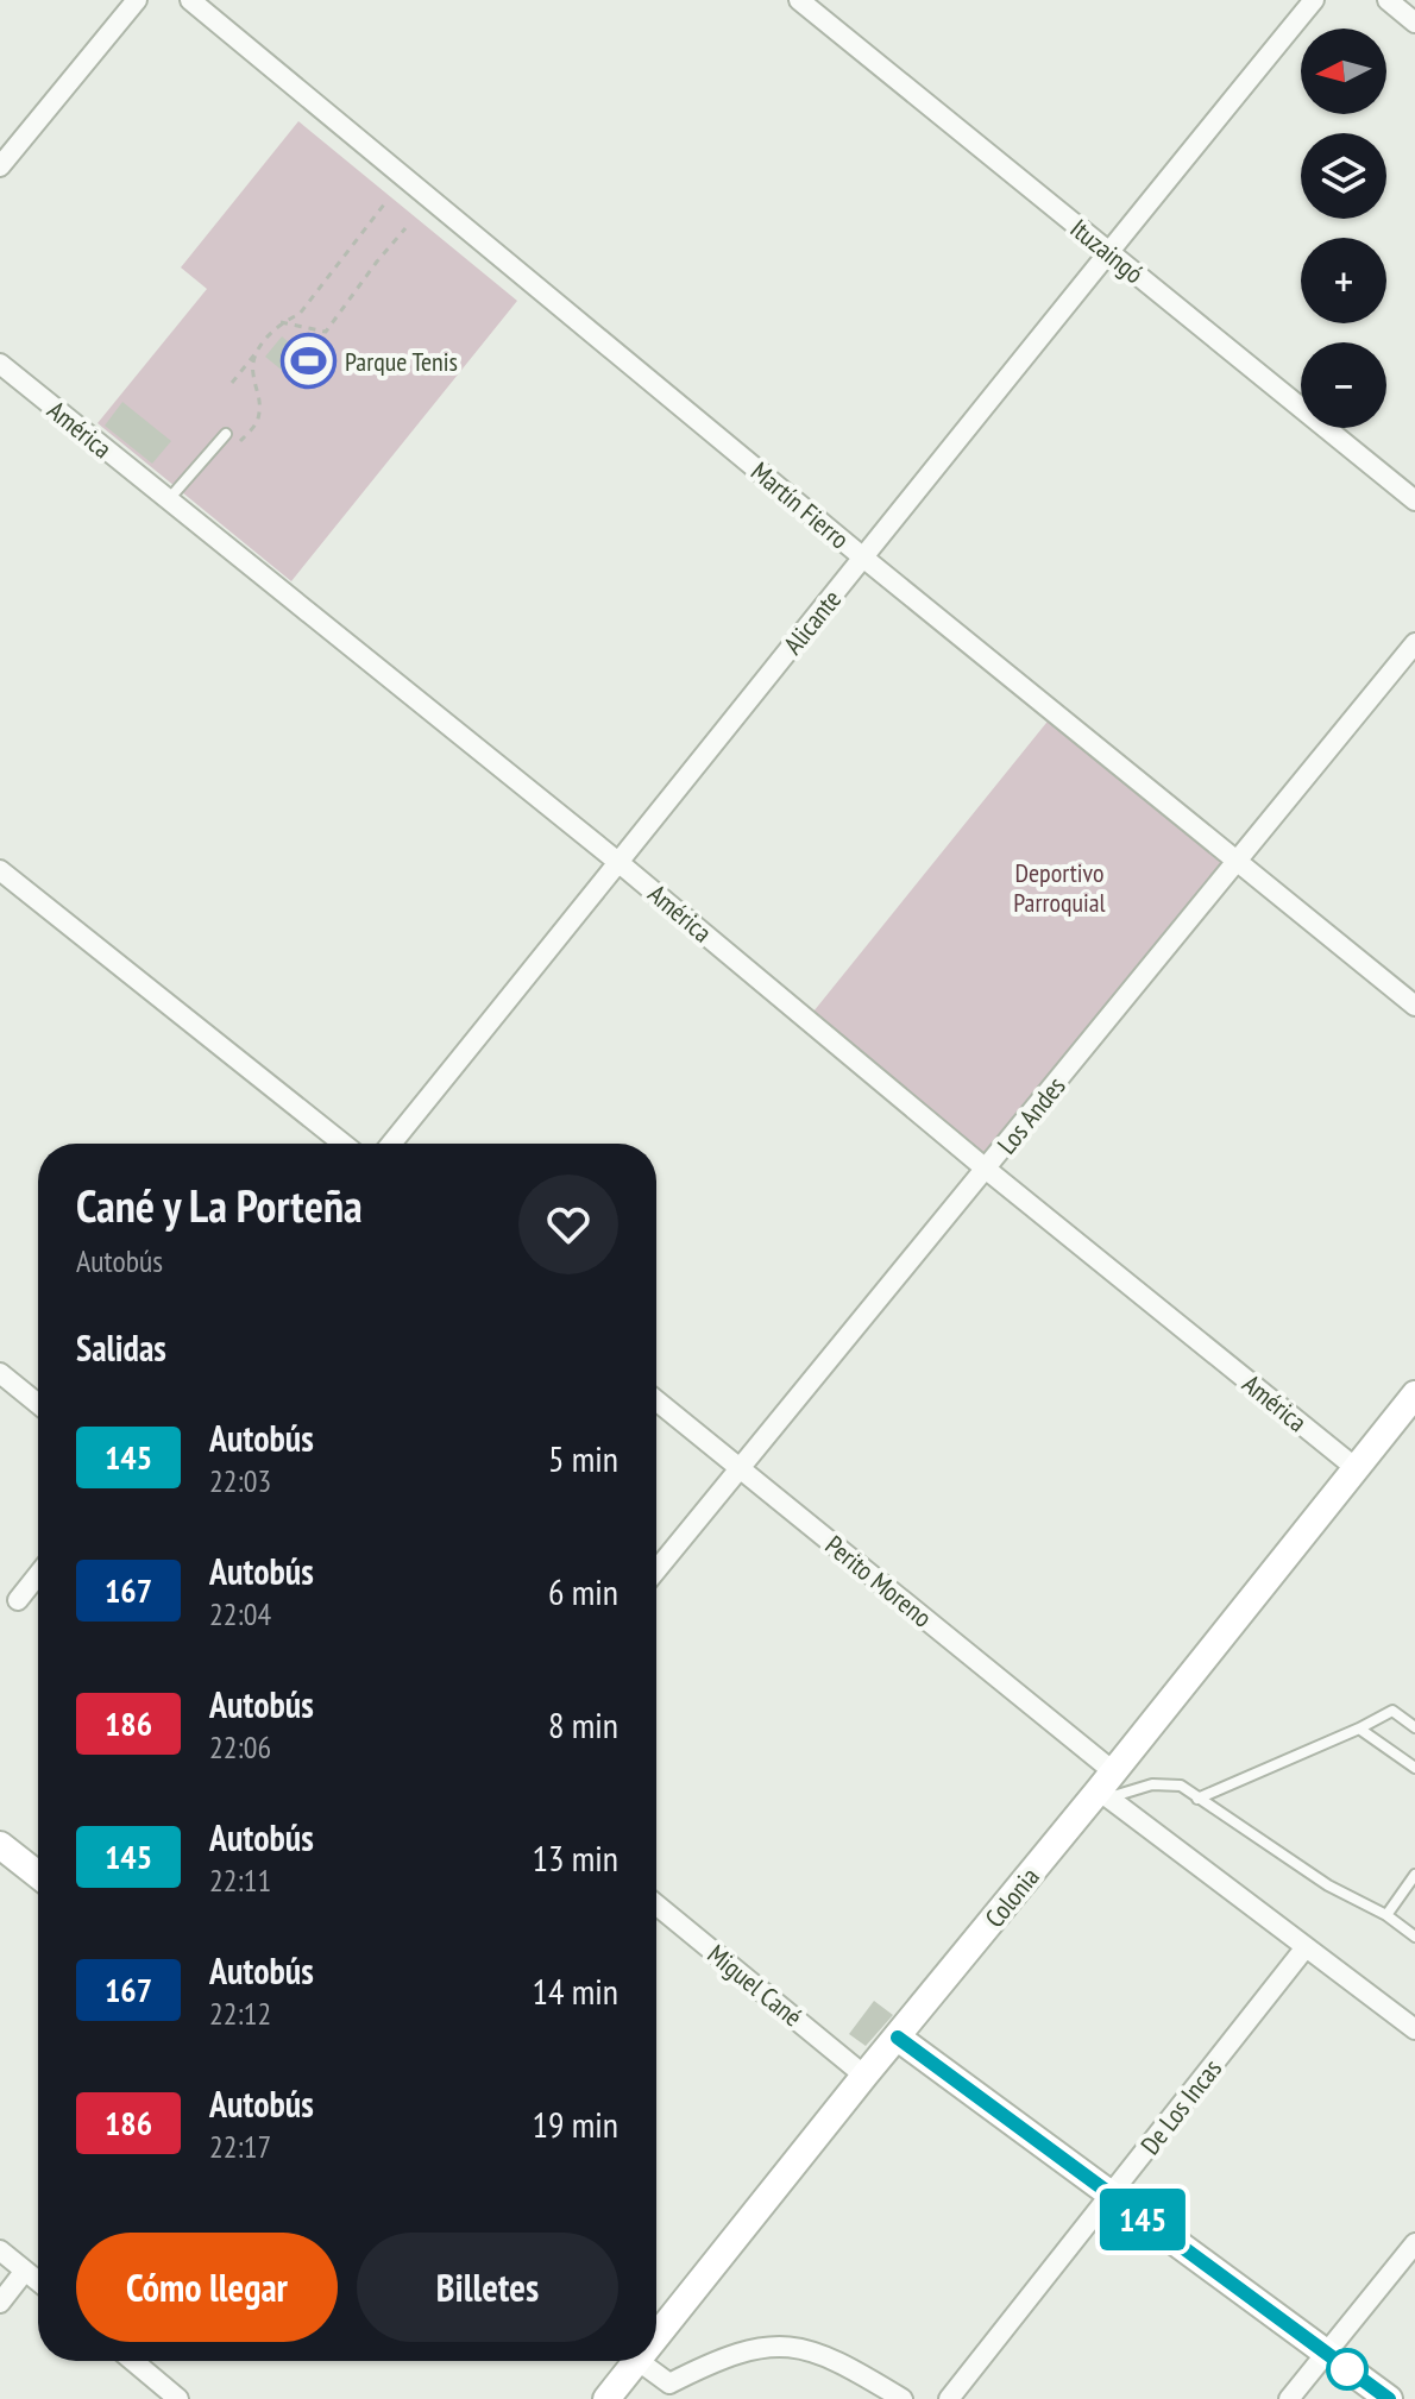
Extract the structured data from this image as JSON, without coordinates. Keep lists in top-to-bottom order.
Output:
{
  "streets": {
    "street": [
      "Ituzaingó",
      "América",
      "Martín Fierro",
      "Alicante",
      "Los Andes",
      "Perito Moreno",
      "Colonia",
      "Miguel Cané",
      "De Los Incas"
    ]
  },
  "crossings": [
    ["Ituzaingó", "Alicante"],
    ["América", "Alicante"],
    ["América", "Los Andes"],
    ["América", "Colonia"],
    ["Martín Fierro", "Alicante"],
    ["Martín Fierro", "Los Andes"],
    ["Los Andes", "Perito Moreno"],
    ["Perito Moreno", "Colonia"],
    ["Perito Moreno", "De Los Incas"],
    ["Colonia", "Miguel Cané"]
  ],
  "parks": ["Deportivo Parroquial"],
  "places": {
    "sports": ["Parque Tenis"]
  },
  "lines": ["bus line 145"],
  "north": "left",
  "page": {
    "on_map": "145",
    "map_buttons": ["+", "−"],
    "heading": [
      ["Cané y La Porteña", "Autobús"],
      "Salidas"
    ],
    "list": [
      {
        "mark": "145",
        "name": "Autobús",
        "note": "22:03",
        "value": "5 min"
      },
      {
        "mark": "167",
        "name": "Autobús",
        "note": "22:04",
        "value": "6 min"
      },
      {
        "mark": "186",
        "name": "Autobús",
        "note": "22:06",
        "value": "8 min"
      },
      {
        "mark": "145",
        "name": "Autobús",
        "note": "22:11",
        "value": "13 min"
      },
      {
        "mark": "167",
        "name": "Autobús",
        "note": "22:12",
        "value": "14 min"
      },
      {
        "mark": "186",
        "name": "Autobús",
        "note": "22:17",
        "value": "19 min"
      }
    ],
    "buttons": ["Cómo llegar", "Billetes"]
  }
}
